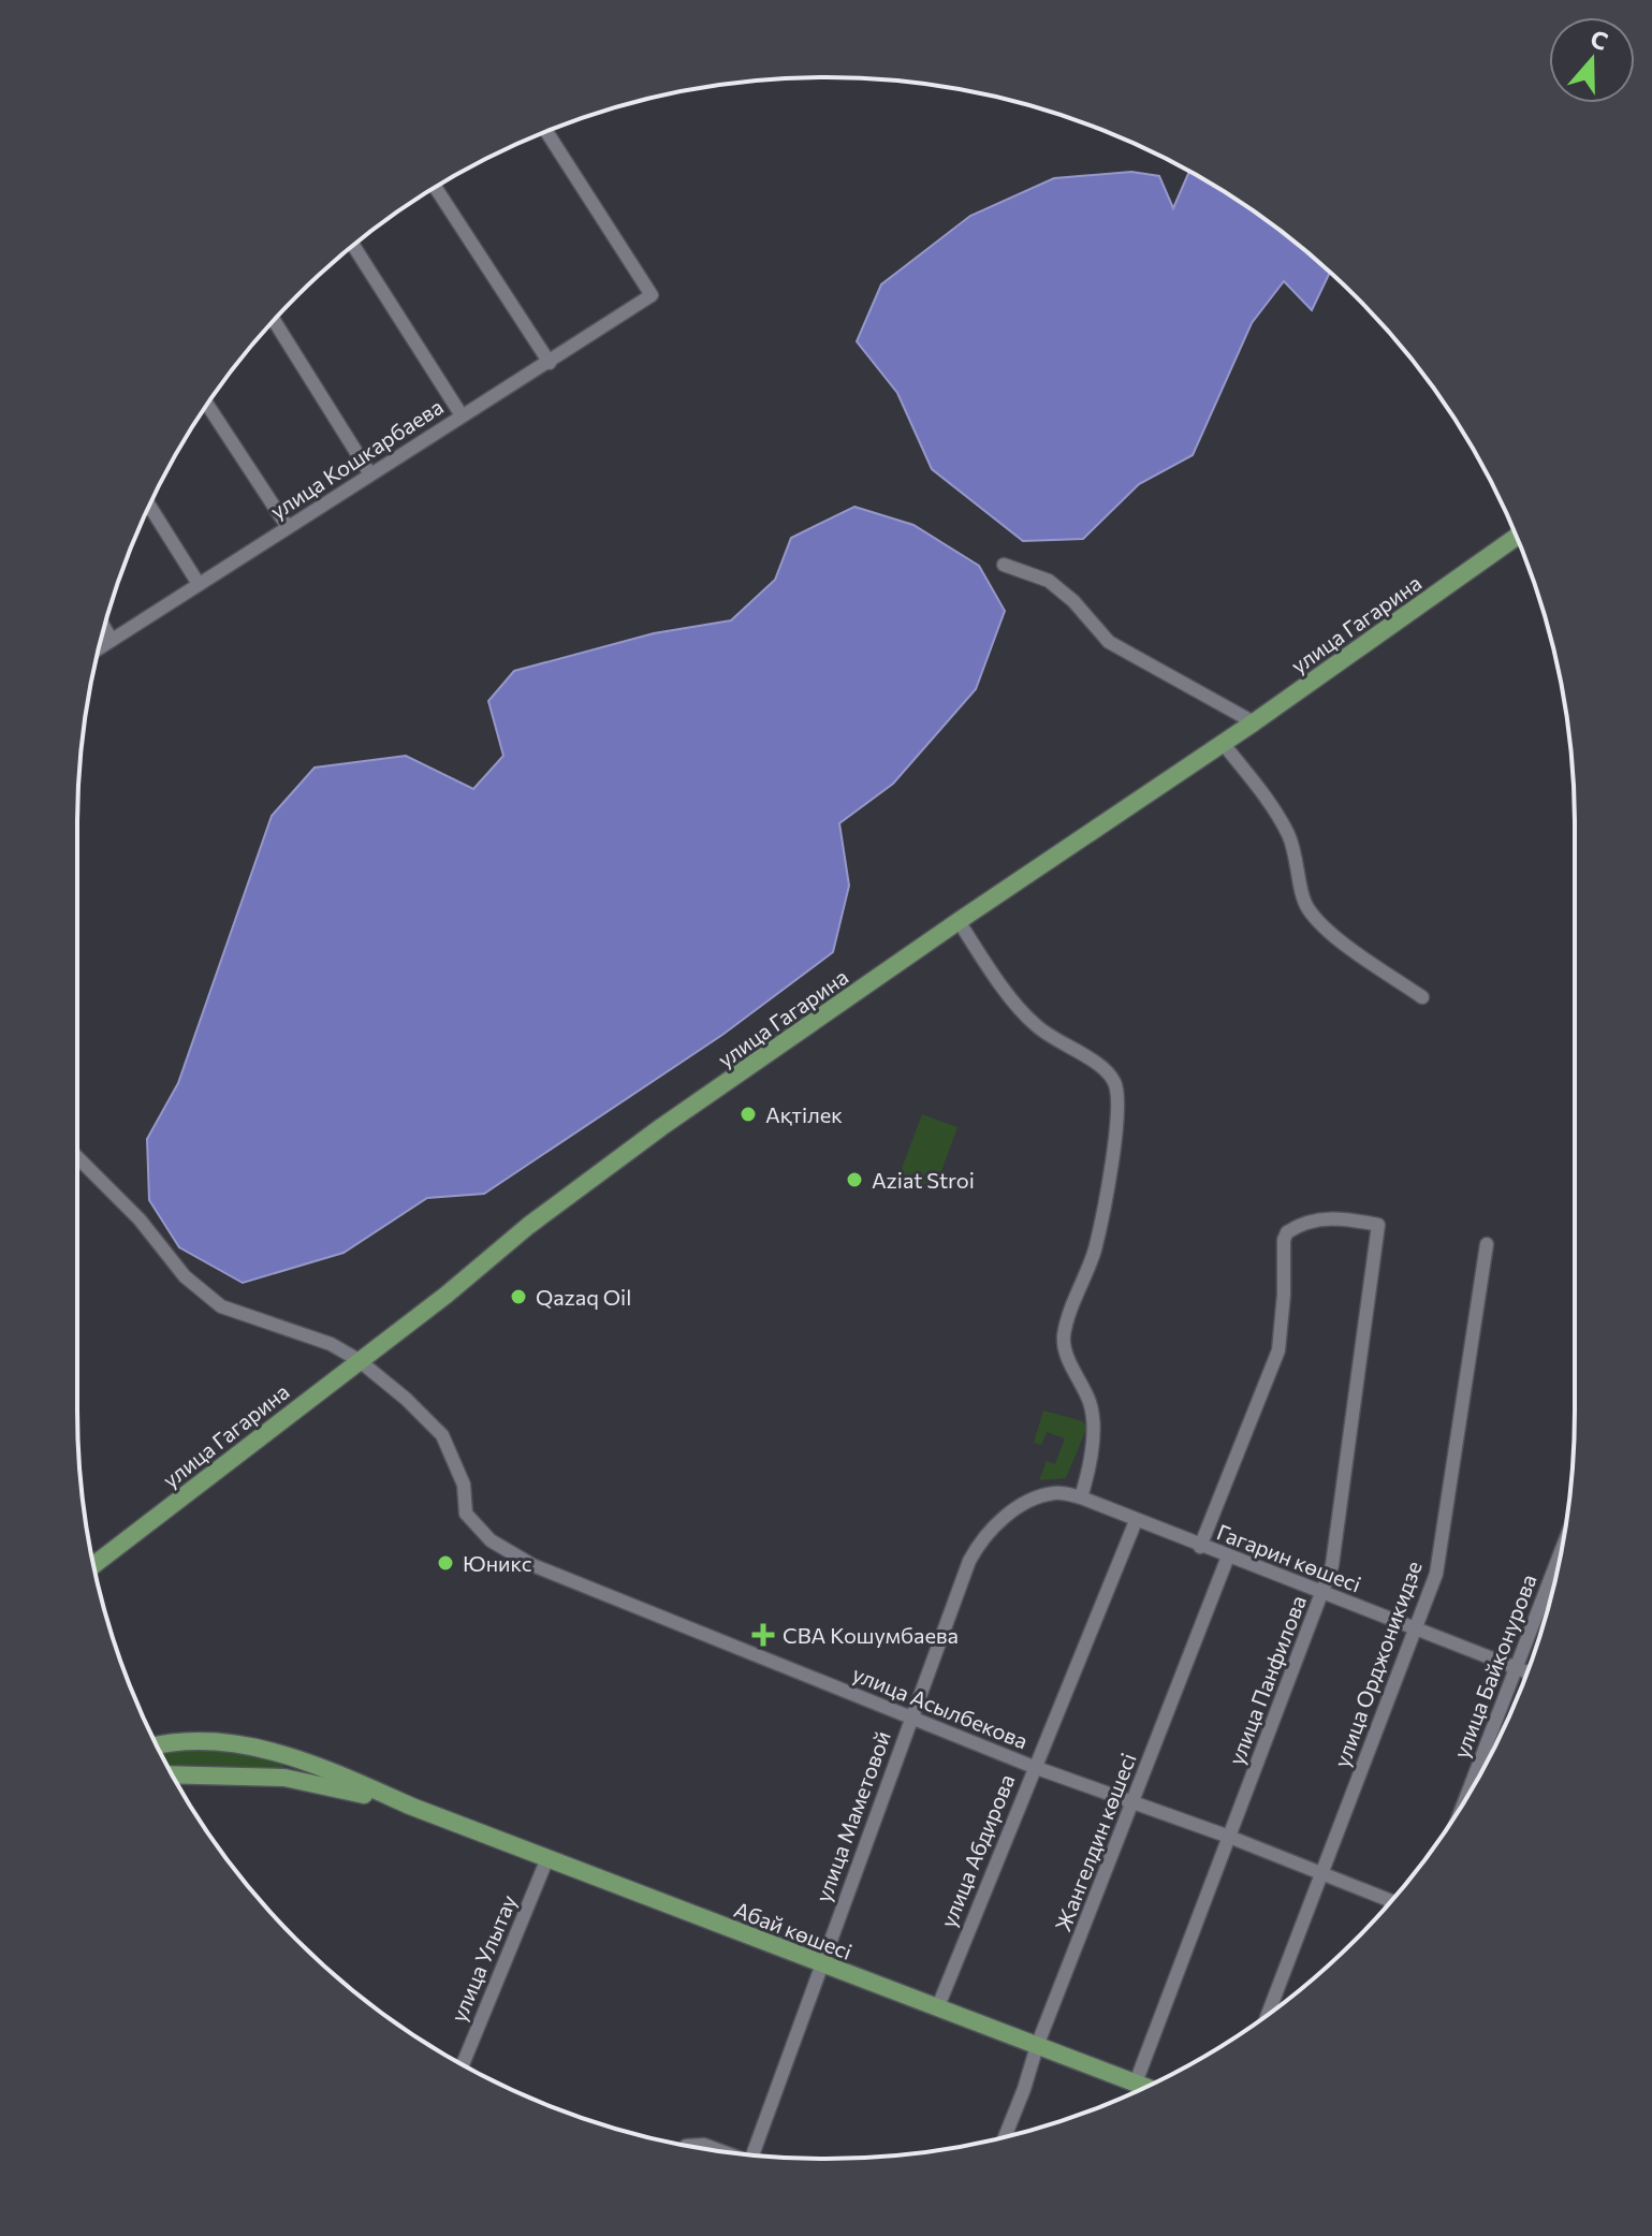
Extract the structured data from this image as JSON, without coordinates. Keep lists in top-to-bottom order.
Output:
{
  "streets": {
    "main road": ["улица Гагарина", "Абай көшесі"],
    "street": [
      "улица Кошкарбаева",
      "Гагарин көшесі",
      "улица Орджоникидзе",
      "улица Байконурова",
      "улица Панфилова",
      "улица Асылбекова",
      "улица Маметовой",
      "Жангелдин көшесі",
      "улица Абдирова",
      "улица Улытау"
    ]
  },
  "crossings": [
    ["улица Гагарина", "улица Асылбекова"],
    ["Гагарин көшесі", "улица Орджоникидзе"],
    ["Гагарин көшесі", "улица Байконурова"],
    ["Гагарин көшесі", "улица Панфилова"],
    ["Гагарин көшесі", "улица Маметовой"],
    ["Гагарин көшесі", "Жангелдин көшесі"],
    ["Гагарин көшесі", "улица Абдирова"],
    ["улица Орджоникидзе", "улица Асылбекова"],
    ["улица Панфилова", "улица Асылбекова"],
    ["улица Панфилова", "Абай көшесі"],
    ["улица Асылбекова", "улица Маметовой"],
    ["улица Асылбекова", "Жангелдин көшесі"],
    ["улица Асылбекова", "улица Абдирова"],
    ["улица Маметовой", "Абай көшесі"],
    ["Жангелдин көшесі", "Абай көшесі"],
    ["улица Абдирова", "Абай көшесі"],
    ["Абай көшесі", "улица Улытау"]
  ],
  "places": {
    "other": [
      "Ақтілек",
      "Aziat Stroi",
      "Qazaq Oil",
      "Юникс"
    ],
    "health": ["СВА Кошумбаева"]
  },
  "north": "top"
}
